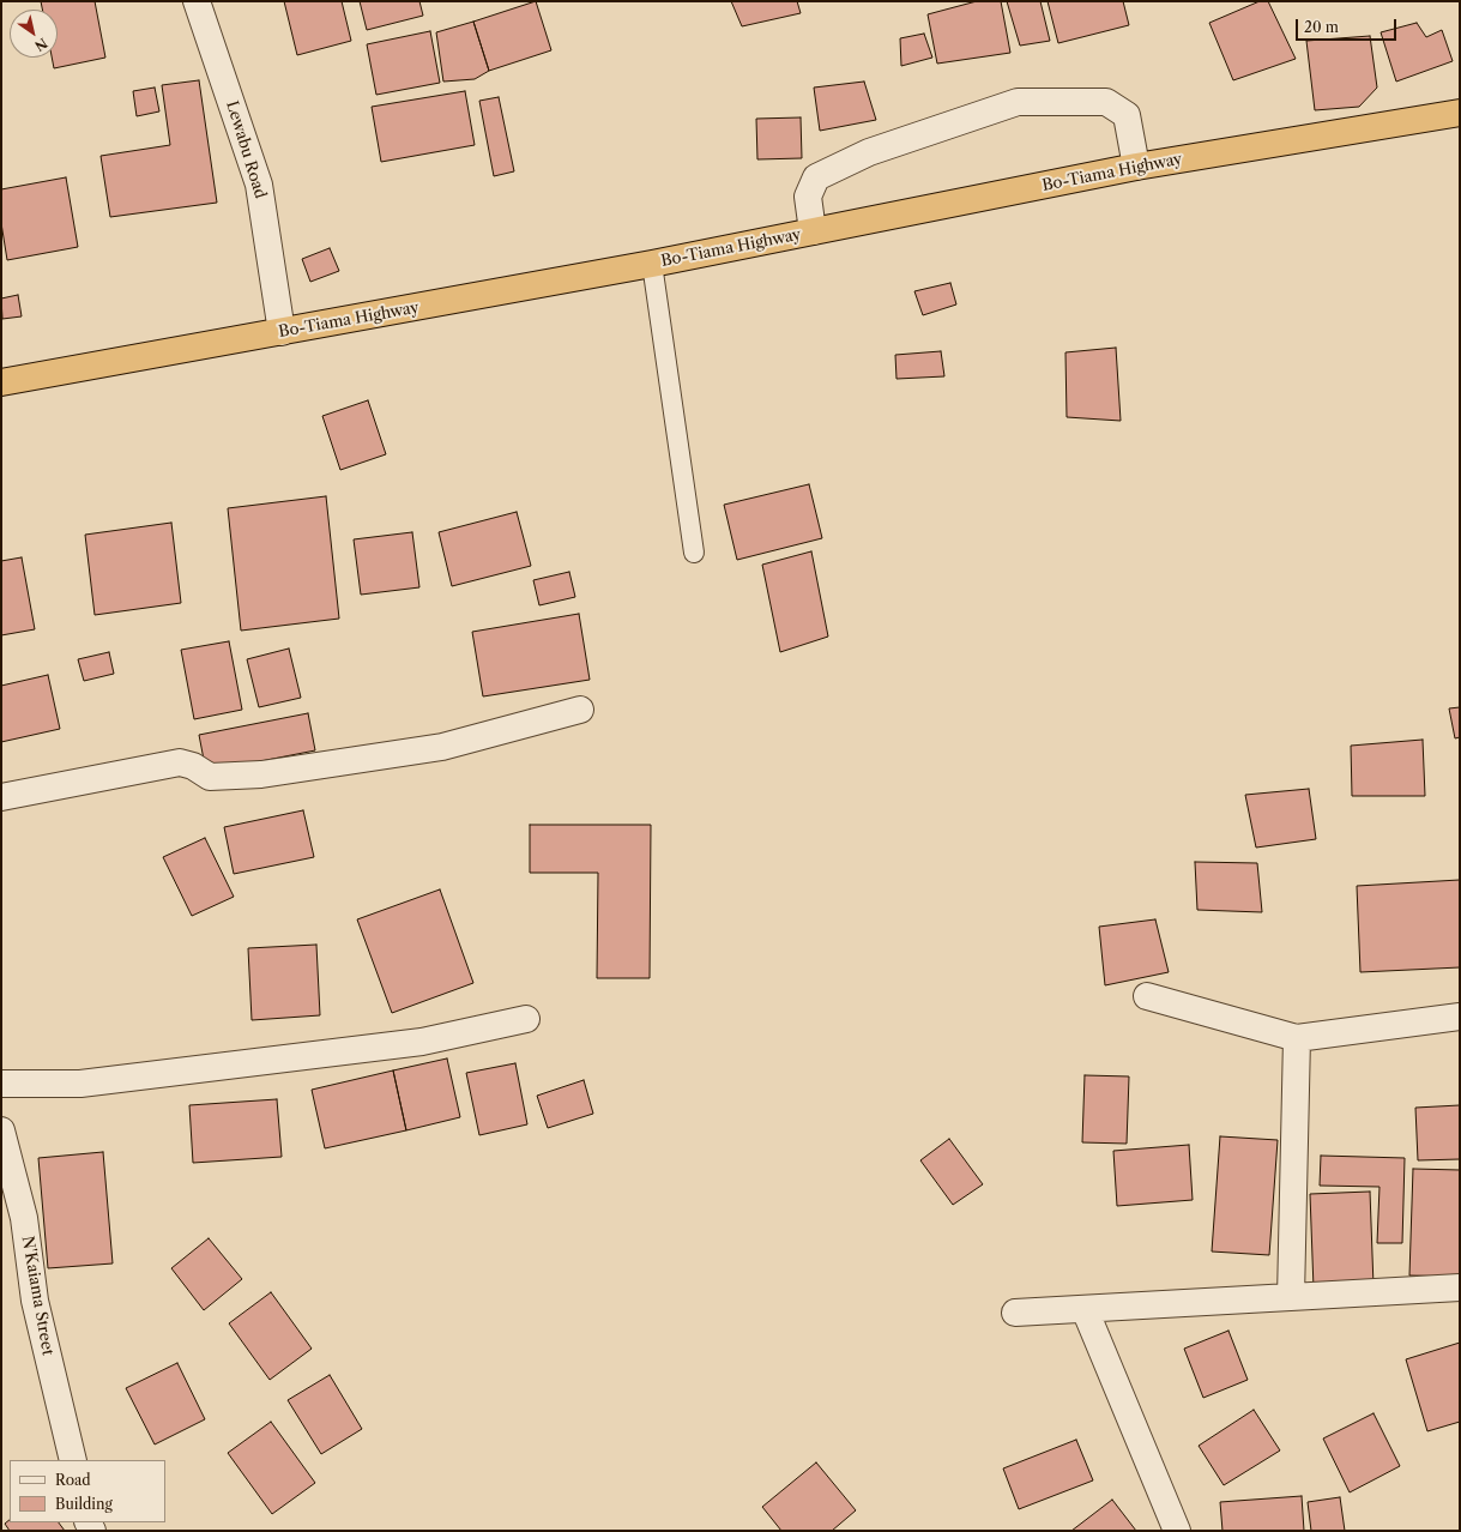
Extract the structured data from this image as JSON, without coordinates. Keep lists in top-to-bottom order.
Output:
{
  "streets": {
    "highway": ["Bo-Tiama Highway"],
    "street": ["Lewabu Road", "N'Kaiama Street"]
  },
  "crossings": [
    ["Lewabu Road", "Bo-Tiama Highway"]
  ],
  "legend": ["Road", "Building"],
  "scale_bar": "20 m",
  "north": "bottom right"
}
